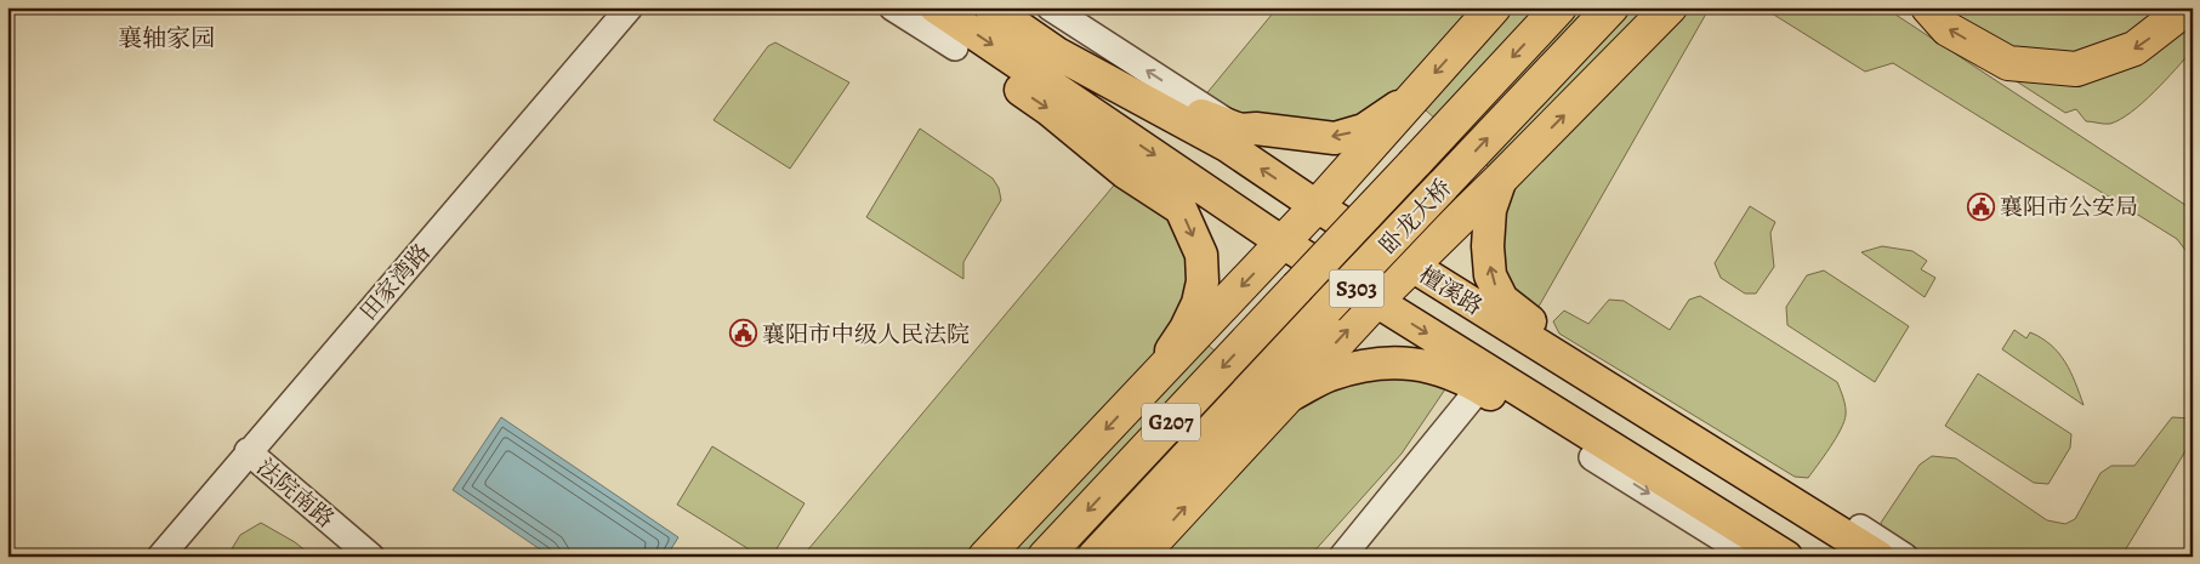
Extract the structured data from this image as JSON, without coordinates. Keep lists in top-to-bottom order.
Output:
{
  "streets": {
    "highway": ["卧龙大桥", "G207"],
    "main road": ["S303", "檀溪路"],
    "street": ["田家湾路", "法院南路"]
  },
  "crossings": [
    ["田家湾路", "法院南路"]
  ],
  "districts": ["襄轴家园"],
  "places": {
    "public building": ["襄阳市公安局", "襄阳市中级人民法院"]
  }
}
